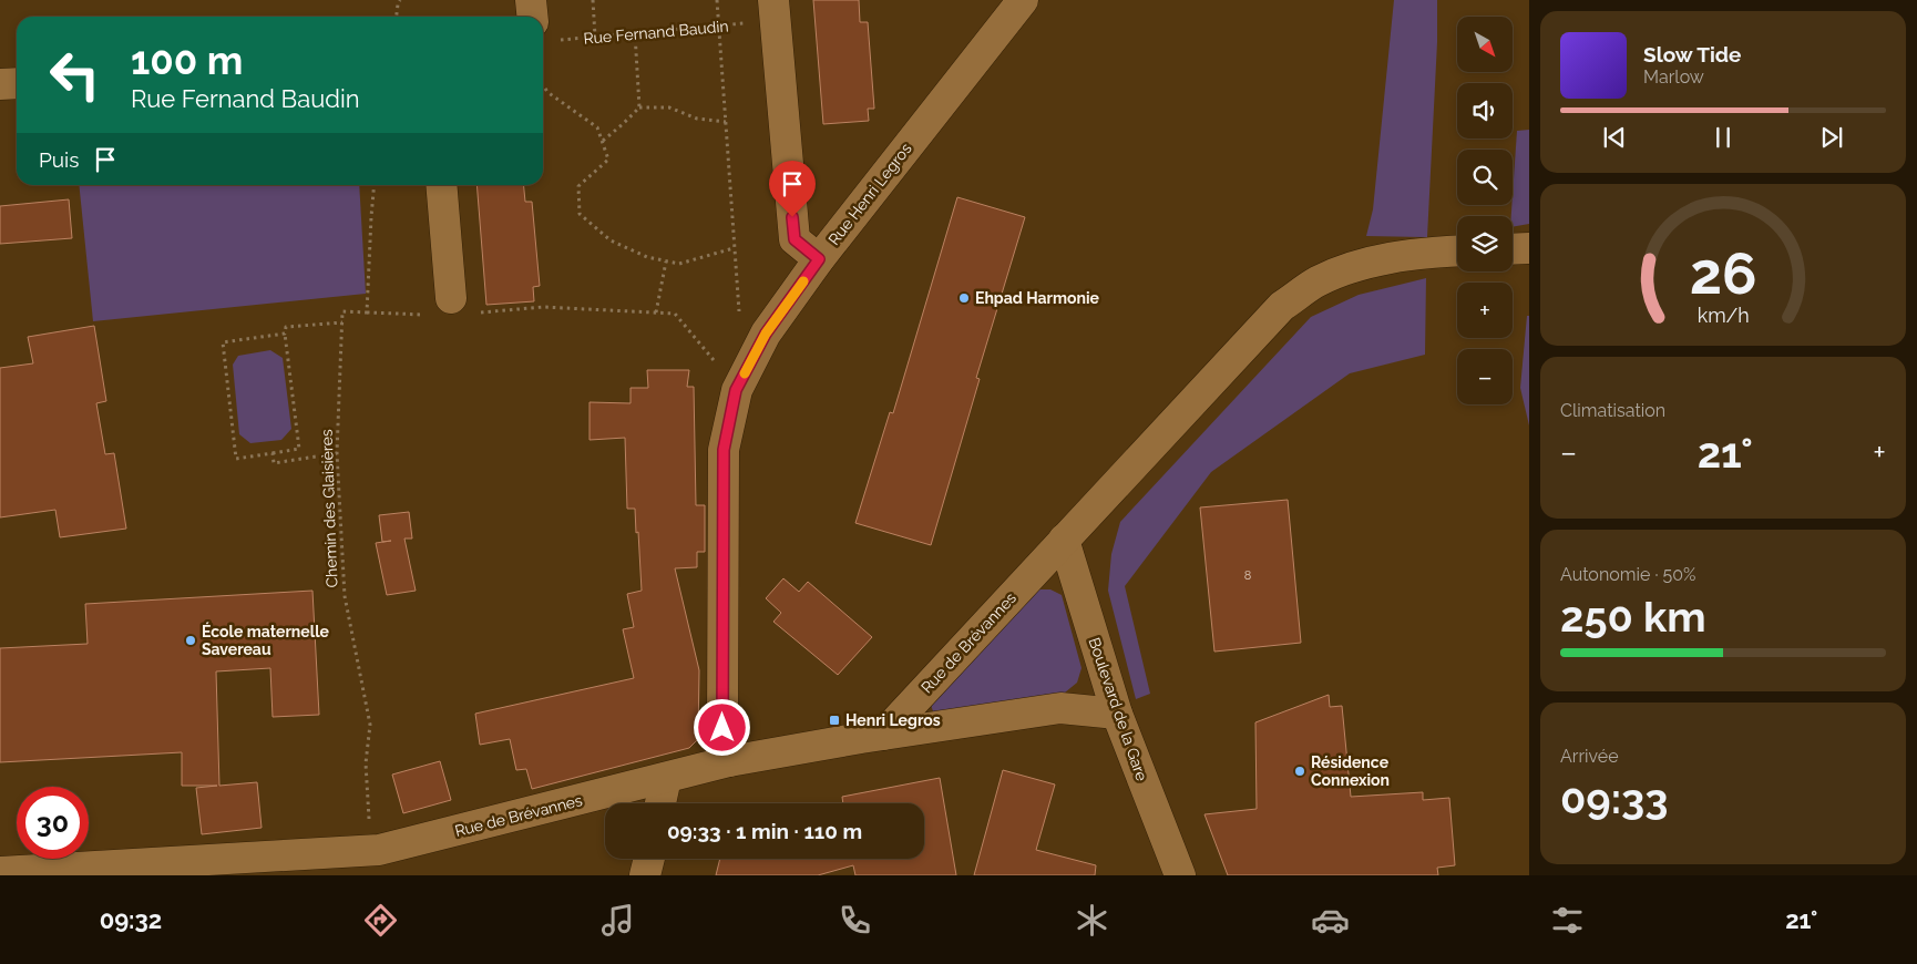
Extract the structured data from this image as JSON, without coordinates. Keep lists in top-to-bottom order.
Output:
{
  "streets": {
    "street": ["Rue Henri Legros", "Rue de Brévannes", "Boulevard de la Gare"],
    "path": ["Rue Fernand Baudin", "Chemin des Glaisières"]
  },
  "crossings": [
    ["Rue Henri Legros", "Rue de Brévannes"],
    ["Chemin des Glaisières", "Rue de Brévannes"],
    ["Rue de Brévannes", "Boulevard de la Gare"]
  ],
  "places": {
    "other": ["Ehpad Harmonie", "École maternelle Savereau", "Résidence Connexion"],
    "transit": ["Henri Legros"]
  },
  "house_numbers": ["8"],
  "north": "bottom right",
  "page": {
    "map_buttons": ["+", "−"],
    "turn": ["100 m", "Rue Fernand Baudin"],
    "song": ["Slow Tide", "Marlow"],
    "then": "Puis",
    "tile": [
      "Climatisation",
      ["Autonomie · 50%", "250 km"],
      ["Arrivée", "09:33"]
    ],
    "heat": ["−", "21°", "+"],
    "limit": "30",
    "trip": "09:33 · 1 min · 110 m",
    "tabs": ["09:32", "21°"],
    "gauge": ["26", "km/h"]
  }
}
